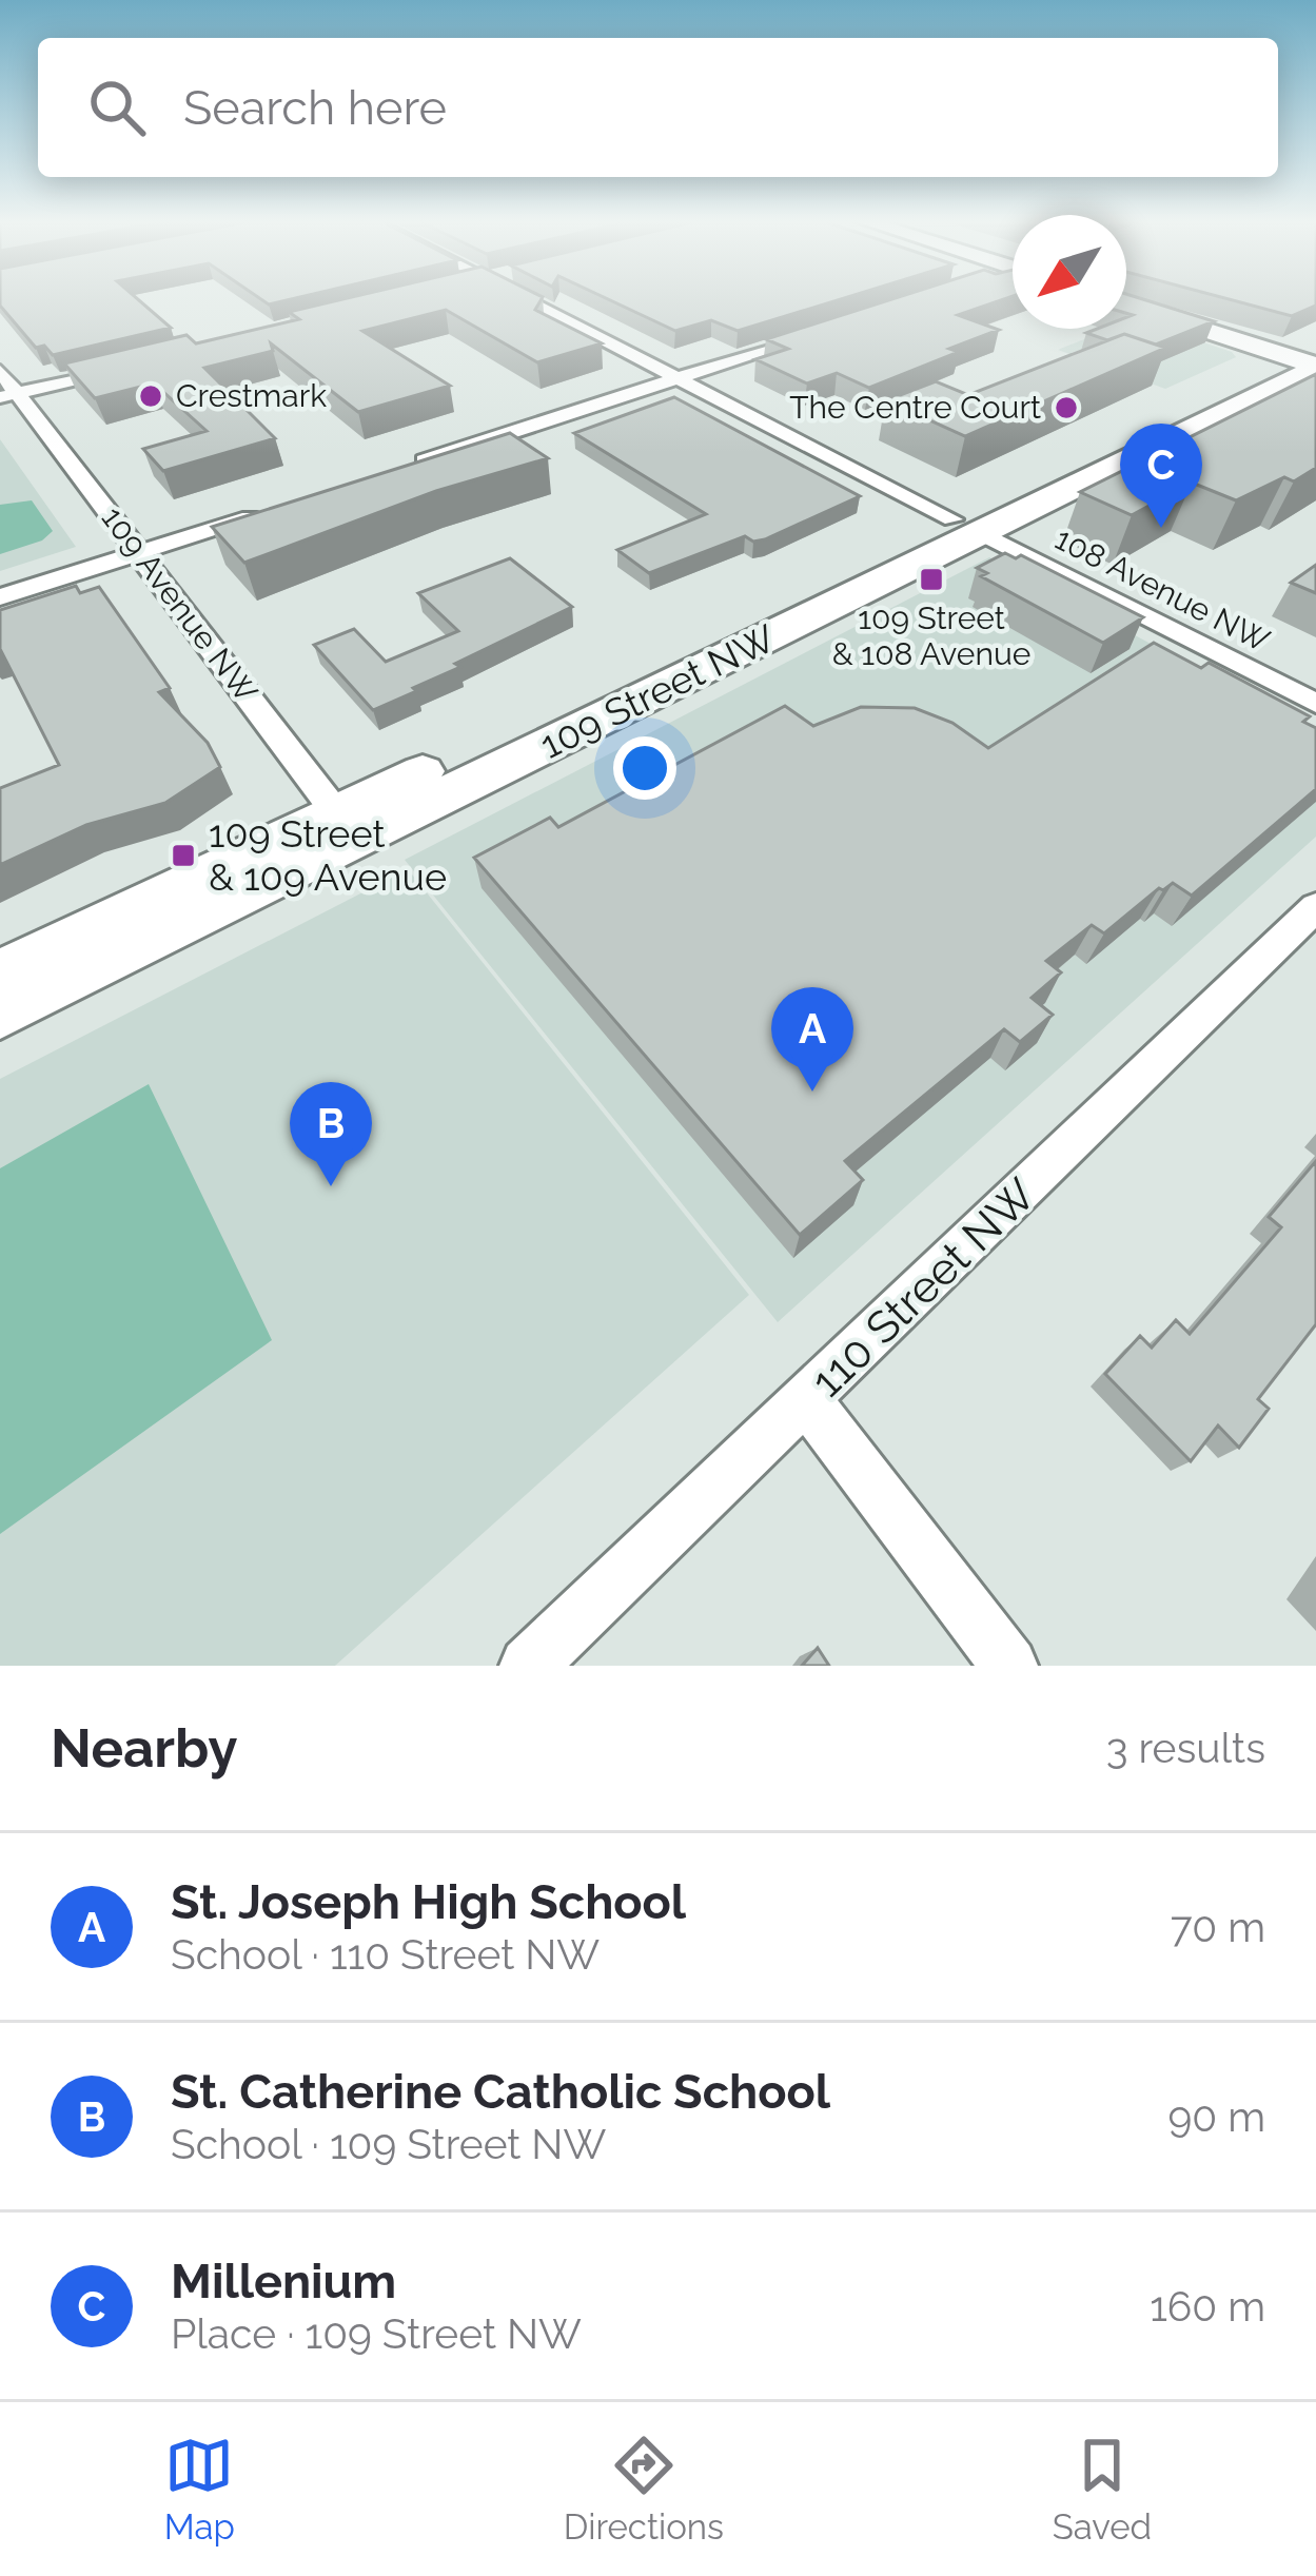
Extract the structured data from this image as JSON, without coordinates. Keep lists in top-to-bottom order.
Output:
{
  "streets": {
    "main road": ["109 Street NW"],
    "street": ["108 Avenue NW", "109 Avenue NW", "110 Street NW"]
  },
  "crossings": [
    ["108 Avenue NW", "109 Street NW"],
    ["109 Avenue NW", "109 Street NW"]
  ],
  "places": {
    "other": ["Crestmark", "The Centre Court"],
    "transit": ["109 Street & 108 Avenue", "109 Street & 109 Avenue"]
  },
  "north": "bottom left",
  "page": {
    "search": "Search here",
    "pins": ["C", "A", "B"],
    "heading": ["Nearby", "3 results"],
    "list": [
      {
        "mark": "A",
        "name": "St. Joseph High School",
        "note": "School · 110 Street NW",
        "value": "70 m"
      },
      {
        "mark": "B",
        "name": "St. Catherine Catholic School",
        "note": "School · 109 Street NW",
        "value": "90 m"
      },
      {
        "mark": "C",
        "name": "Millenium",
        "note": "Place · 109 Street NW",
        "value": "160 m"
      }
    ],
    "nav": ["Map", "Directions", "Saved"]
  }
}
